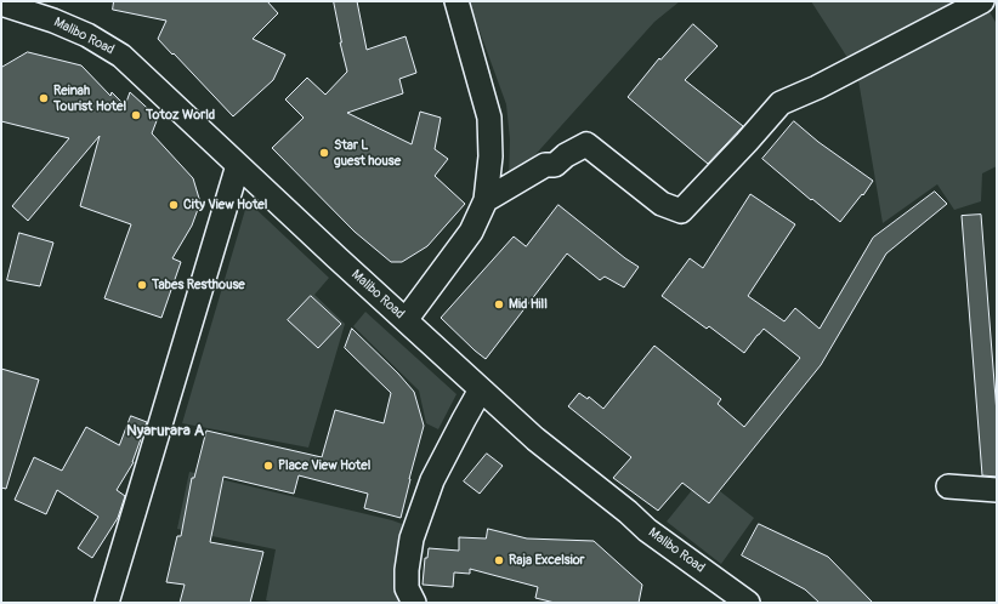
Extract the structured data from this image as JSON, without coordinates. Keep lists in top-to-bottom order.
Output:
{
  "streets": {
    "street": ["Malibo Road"]
  },
  "districts": ["Nyarurara A"],
  "places": [
    "Reinah Tourist Hotel",
    "Totoz World",
    "Star L guest house",
    "City View Hotel",
    "Tabes Resthouse",
    "Mid Hill",
    "Place View Hotel",
    "Raja Excelsior"
  ]
}
